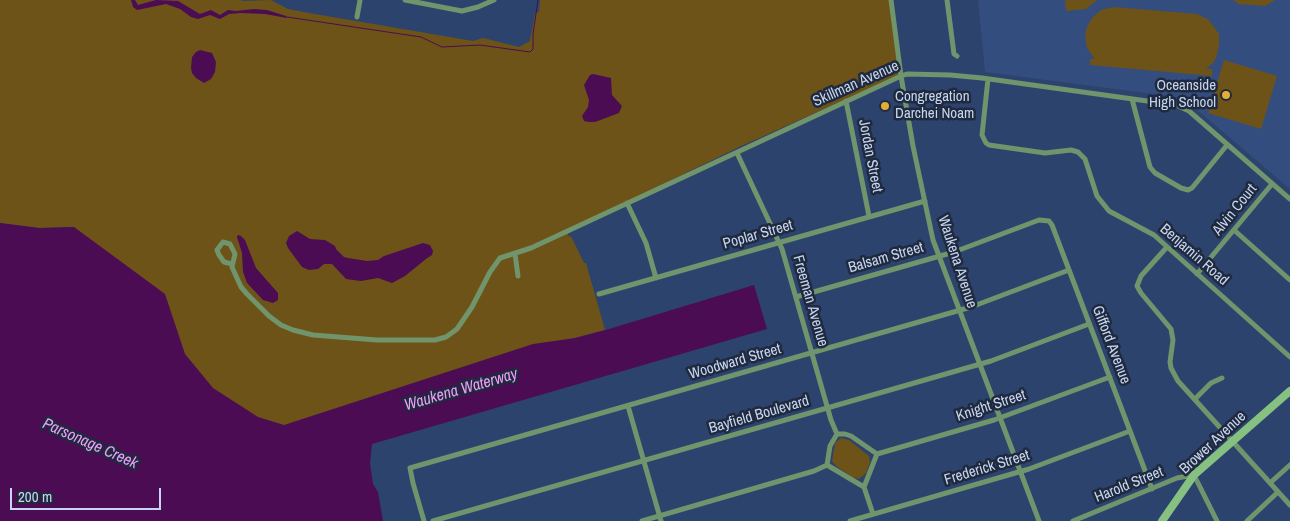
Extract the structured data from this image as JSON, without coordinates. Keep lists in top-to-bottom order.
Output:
{
  "streets": {
    "main road": ["Brower Avenue"],
    "street": [
      "Skillman Avenue",
      "Jordan Street",
      "Alvin Court",
      "Poplar Street",
      "Benjamin Road",
      "Balsam Street",
      "Waukena Avenue",
      "Freeman Avenue",
      "Gifford Avenue",
      "Woodward Street",
      "Knight Street",
      "Bayfield Boulevard",
      "Frederick Street",
      "Harold Street"
    ]
  },
  "crossings": [
    ["Skillman Avenue", "Jordan Street"],
    ["Skillman Avenue", "Alvin Court"],
    ["Skillman Avenue", "Benjamin Road"],
    ["Skillman Avenue", "Waukena Avenue"],
    ["Skillman Avenue", "Freeman Avenue"],
    ["Jordan Street", "Poplar Street"],
    ["Alvin Court", "Benjamin Road"],
    ["Poplar Street", "Waukena Avenue"],
    ["Poplar Street", "Freeman Avenue"],
    ["Balsam Street", "Waukena Avenue"],
    ["Balsam Street", "Freeman Avenue"],
    ["Balsam Street", "Gifford Avenue"],
    ["Waukena Avenue", "Woodward Street"],
    ["Waukena Avenue", "Knight Street"],
    ["Waukena Avenue", "Bayfield Boulevard"],
    ["Waukena Avenue", "Frederick Street"],
    ["Freeman Avenue", "Woodward Street"],
    ["Freeman Avenue", "Bayfield Boulevard"],
    ["Gifford Avenue", "Woodward Street"],
    ["Gifford Avenue", "Knight Street"],
    ["Gifford Avenue", "Bayfield Boulevard"],
    ["Gifford Avenue", "Frederick Street"],
    ["Gifford Avenue", "Harold Street"],
    ["Brower Avenue", "Harold Street"]
  ],
  "water": ["Waukena Waterway", "Parsonage Creek"],
  "places": ["Oceanside High School", "Congregation Darchei Noam"],
  "scale_bar": "200 m"
}
